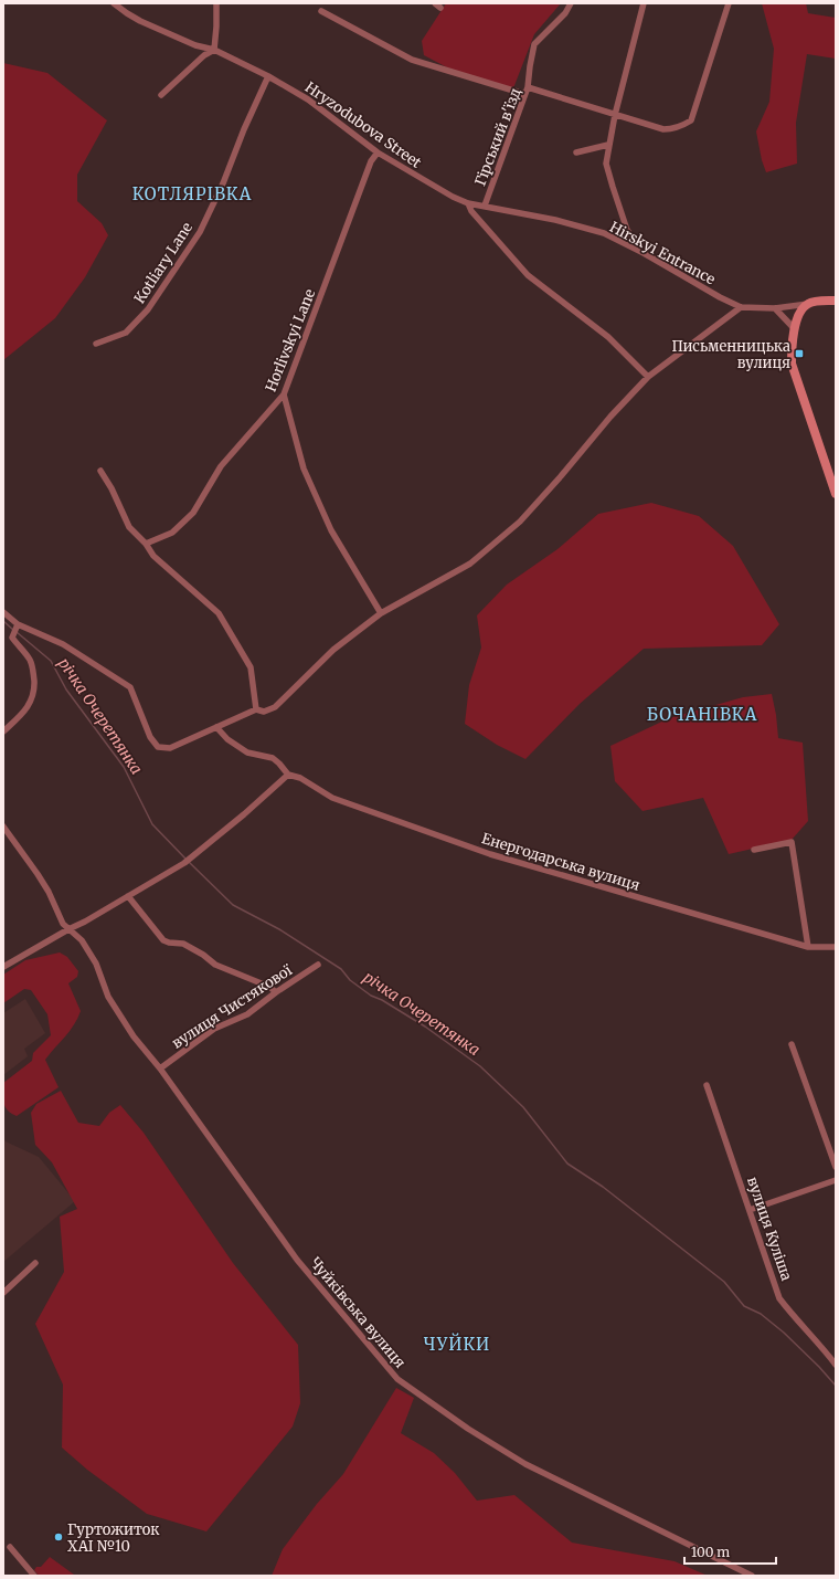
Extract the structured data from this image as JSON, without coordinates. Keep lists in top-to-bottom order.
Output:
{
  "streets": {
    "street": [
      "Hryzodubova Street",
      "Гірський в'їзд",
      "Hirskyi Entrance",
      "Kotliary Lane",
      "Horlivskyi Lane",
      "Енергодарська вулиця",
      "вулиця Чистякової",
      "вулиця Куліша",
      "Чуйківська вулиця"
    ]
  },
  "crossings": [
    ["Hryzodubova Street", "Hirskyi Entrance"],
    ["Hryzodubova Street", "Kotliary Lane"],
    ["Hryzodubova Street", "Horlivskyi Lane"],
    ["Гірський в'їзд", "Hirskyi Entrance"],
    ["вулиця Чистякової", "Чуйківська вулиця"]
  ],
  "districts": ["КОТЛЯРІВКА", "БОЧАНІВКА", "ЧУЙКИ"],
  "water": ["річка Очеретянка"],
  "places": {
    "transit": ["Письменницька вулиця"],
    "other": ["Гуртожиток ХАІ №10"]
  },
  "scale_bar": "100 m"
}
